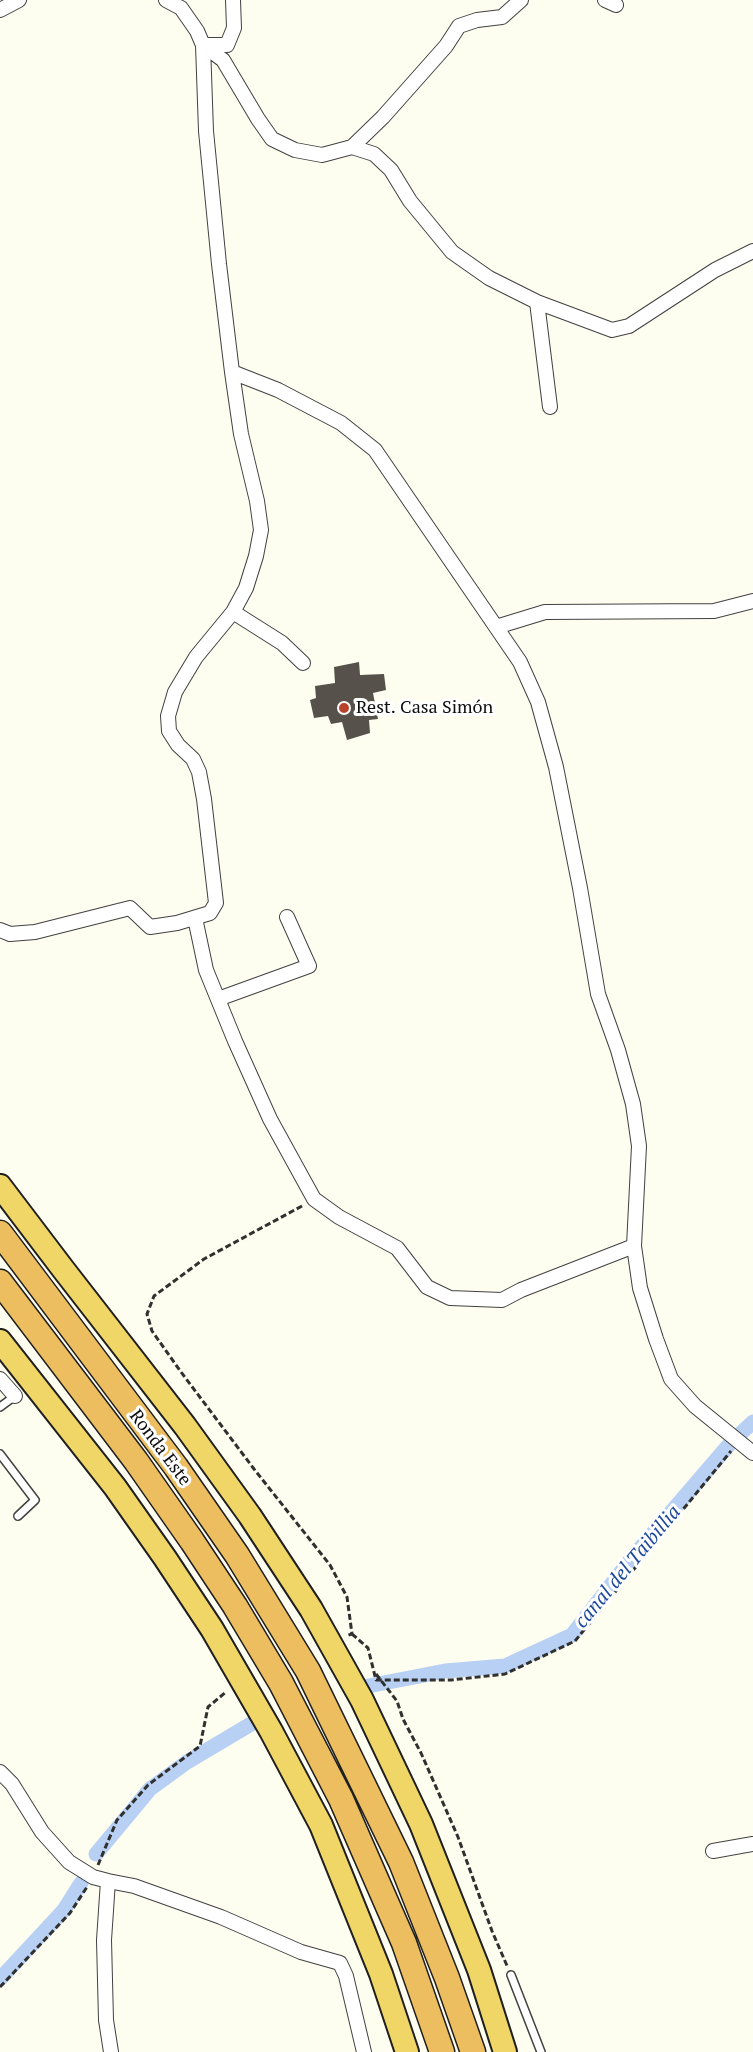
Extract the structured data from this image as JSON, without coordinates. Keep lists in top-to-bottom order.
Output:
{
  "streets": {
    "highway": ["Ronda Este"]
  },
  "water": ["canal del Taibillia"],
  "places": ["Rest. Casa Simón"]
}
